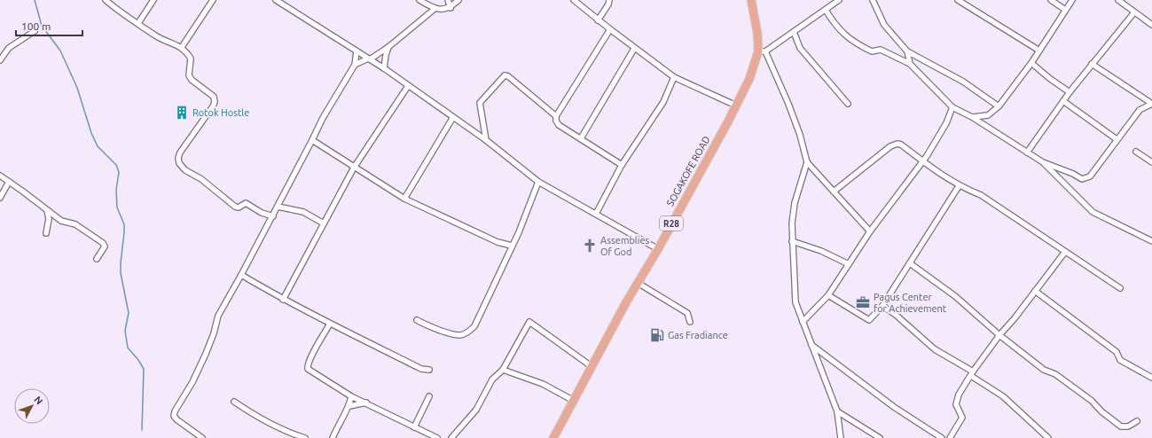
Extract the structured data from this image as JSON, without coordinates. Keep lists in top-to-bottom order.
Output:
{
  "streets": {
    "main road": ["SOGAKOFE ROAD", "R28"]
  },
  "places": {
    "building": ["Rotok Hostle"],
    "church": ["Assemblies Of God"],
    "office": ["Pagus Center for Achievement"],
    "fuel station": ["Gas Fradiance"]
  },
  "scale_bar": "100 m",
  "north": "top right"
}
